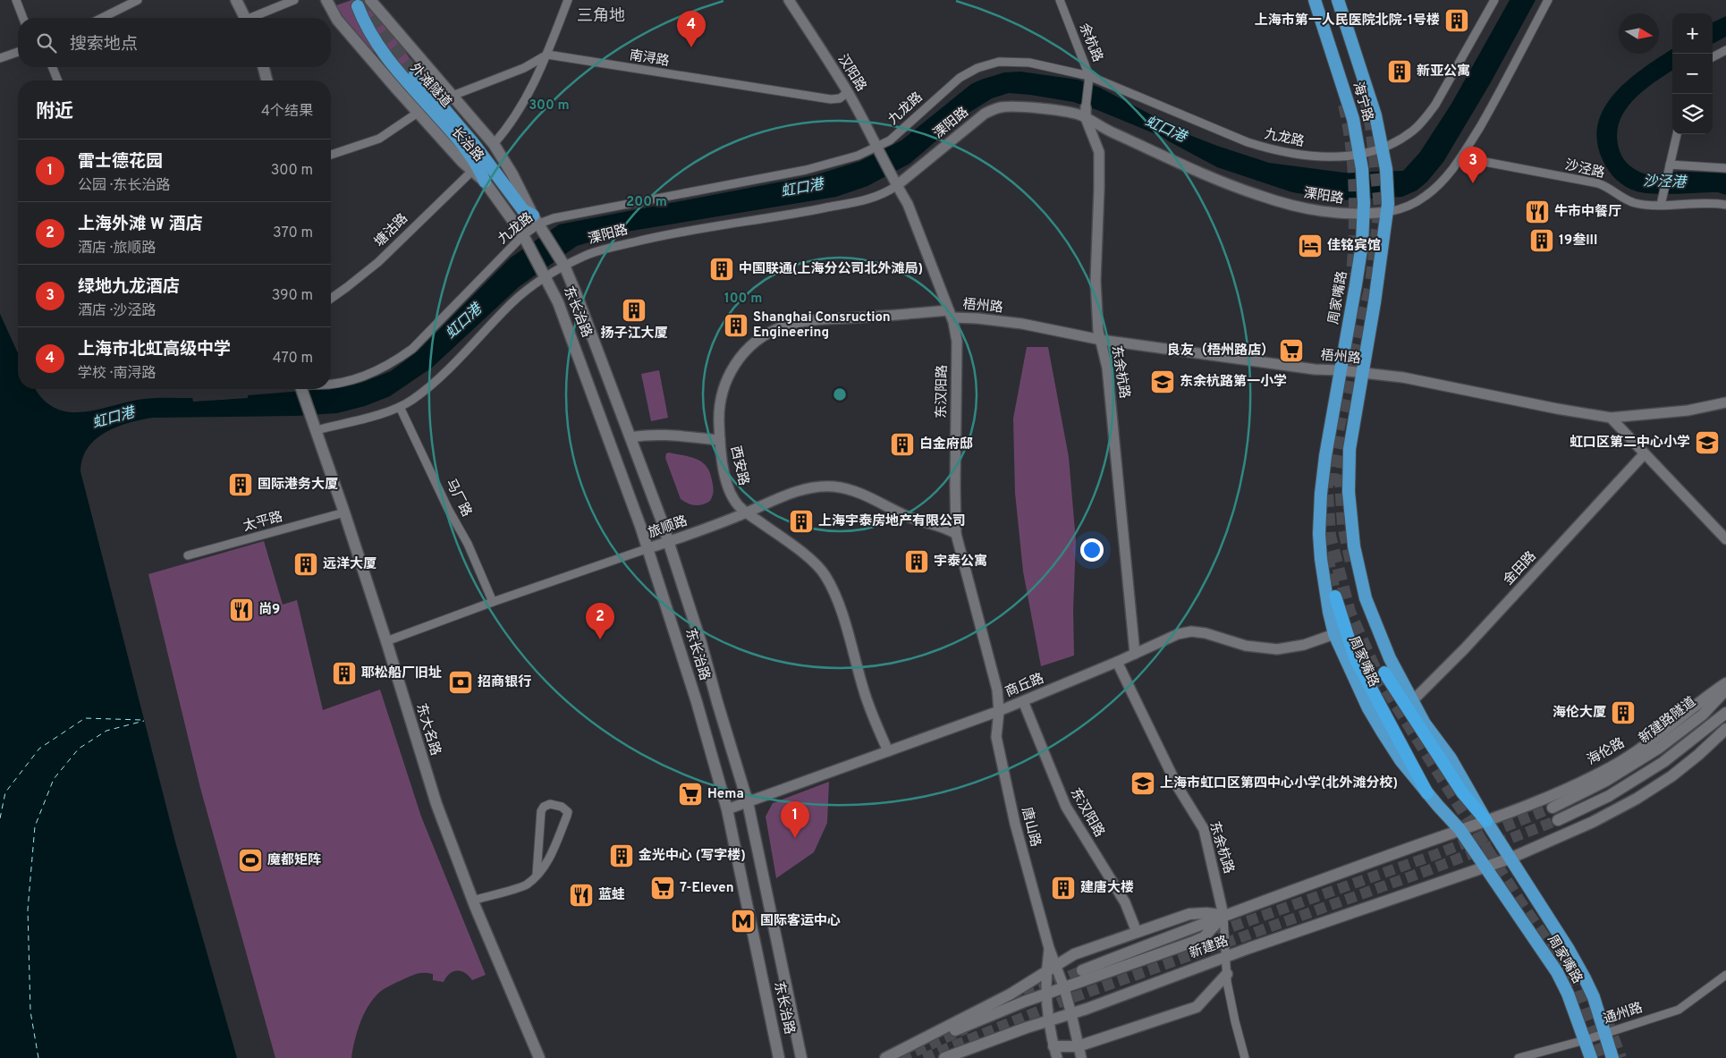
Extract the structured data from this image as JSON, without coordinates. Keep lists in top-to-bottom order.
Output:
{
  "streets": {
    "main road": [
      "外滩隧道",
      "海宁路",
      "长治路",
      "周家嘴路",
      "东长治路",
      "新建路隧道",
      "东大名路",
      "海伦路",
      "新建路"
    ],
    "street": [
      "余杭路",
      "南浔路",
      "汉阳路",
      "九龙路",
      "溧阳路",
      "沙泾路",
      "塘沽路",
      "梧州路",
      "东余杭路",
      "东汉阳路",
      "西安路",
      "马厂路",
      "太平路",
      "旅顺路",
      "金田路",
      "商丘路",
      "唐山路",
      "通州路"
    ]
  },
  "crossings": [
    ["余杭路", "九龙路"],
    ["余杭路", "溧阳路"],
    ["余杭路", "东余杭路"],
    ["南浔路", "汉阳路"],
    ["汉阳路", "九龙路"],
    ["汉阳路", "东汉阳路"],
    ["外滩隧道", "九龙路"],
    ["外滩隧道", "长治路"],
    ["海宁路", "九龙路"],
    ["海宁路", "溧阳路"],
    ["海宁路", "周家嘴路"],
    ["九龙路", "长治路"],
    ["溧阳路", "长治路"],
    ["溧阳路", "沙泾路"],
    ["溧阳路", "周家嘴路"],
    ["溧阳路", "东长治路"],
    ["溧阳路", "东余杭路"],
    ["溧阳路", "东汉阳路"],
    ["溧阳路", "马厂路"],
    ["溧阳路", "东大名路"],
    ["长治路", "塘沽路"],
    ["长治路", "东长治路"],
    ["周家嘴路", "梧州路"],
    ["周家嘴路", "金田路"],
    ["周家嘴路", "商丘路"],
    ["周家嘴路", "海伦路"],
    ["周家嘴路", "新建路"],
    ["周家嘴路", "通州路"],
    ["梧州路", "东余杭路"],
    ["梧州路", "东汉阳路"],
    ["梧州路", "西安路"],
    ["东长治路", "旅顺路"],
    ["东长治路", "商丘路"],
    ["东余杭路", "商丘路"],
    ["东余杭路", "新建路"],
    ["东汉阳路", "西安路"],
    ["东汉阳路", "旅顺路"],
    ["东汉阳路", "商丘路"],
    ["东汉阳路", "唐山路"],
    ["东汉阳路", "新建路"],
    ["西安路", "旅顺路"],
    ["西安路", "商丘路"],
    ["马厂路", "旅顺路"],
    ["太平路", "东大名路"],
    ["旅顺路", "东大名路"],
    ["商丘路", "唐山路"],
    ["海伦路", "新建路"],
    ["唐山路", "新建路"]
  ],
  "districts": ["三角地"],
  "water": ["虹口港", "沙泾港"],
  "places": {
    "building": [
      "上海市第一人民医院北院-1号楼",
      "新亚公寓",
      "19叁III",
      "中国联通(上海分公司北外滩局)",
      "扬子江大厦",
      "Shanghai Consruction Engineering",
      "白金府邸",
      "国际港务大厦",
      "上海宇泰房地产有限公司",
      "宇泰公寓",
      "远洋大厦",
      "耶松船厂旧址",
      "海伦大厦",
      "金光中心 (写字楼)",
      "建唐大楼"
    ],
    "restaurant": ["牛市中餐厅", "尚9", "蓝蛙"],
    "hotel": ["佳铭宾馆"],
    "supermarket": ["良友（梧州路店）", "Hema", "7-Eleven"],
    "school or university": ["东余杭路第一小学", "虹口区第二中心小学", "上海市虹口区第四中心小学(北外滩分校)"],
    "bank": ["招商银行"],
    "sports": ["魔都矩阵"],
    "metro station": ["国际客运中心"]
  },
  "north": "right",
  "page": {
    "pins": [
      "4",
      "3",
      "2",
      "1"
    ],
    "map_buttons": ["+", "−"],
    "search": "搜索地点",
    "heading": ["附近", "4个结果"],
    "list": [
      {
        "mark": "1",
        "name": "雷士德花园",
        "note": "公园 · 东长治路",
        "value": "300 m"
      },
      {
        "mark": "2",
        "name": "上海外滩 W 酒店",
        "note": "酒店 · 旅顺路",
        "value": "370 m"
      },
      {
        "mark": "3",
        "name": "绿地九龙酒店",
        "note": "酒店 · 沙泾路",
        "value": "390 m"
      },
      {
        "mark": "4",
        "name": "上海市北虹高级中学",
        "note": "学校 · 南浔路",
        "value": "470 m"
      }
    ]
  },
  "rings": ["300 m", "200 m", "100 m"]
}
